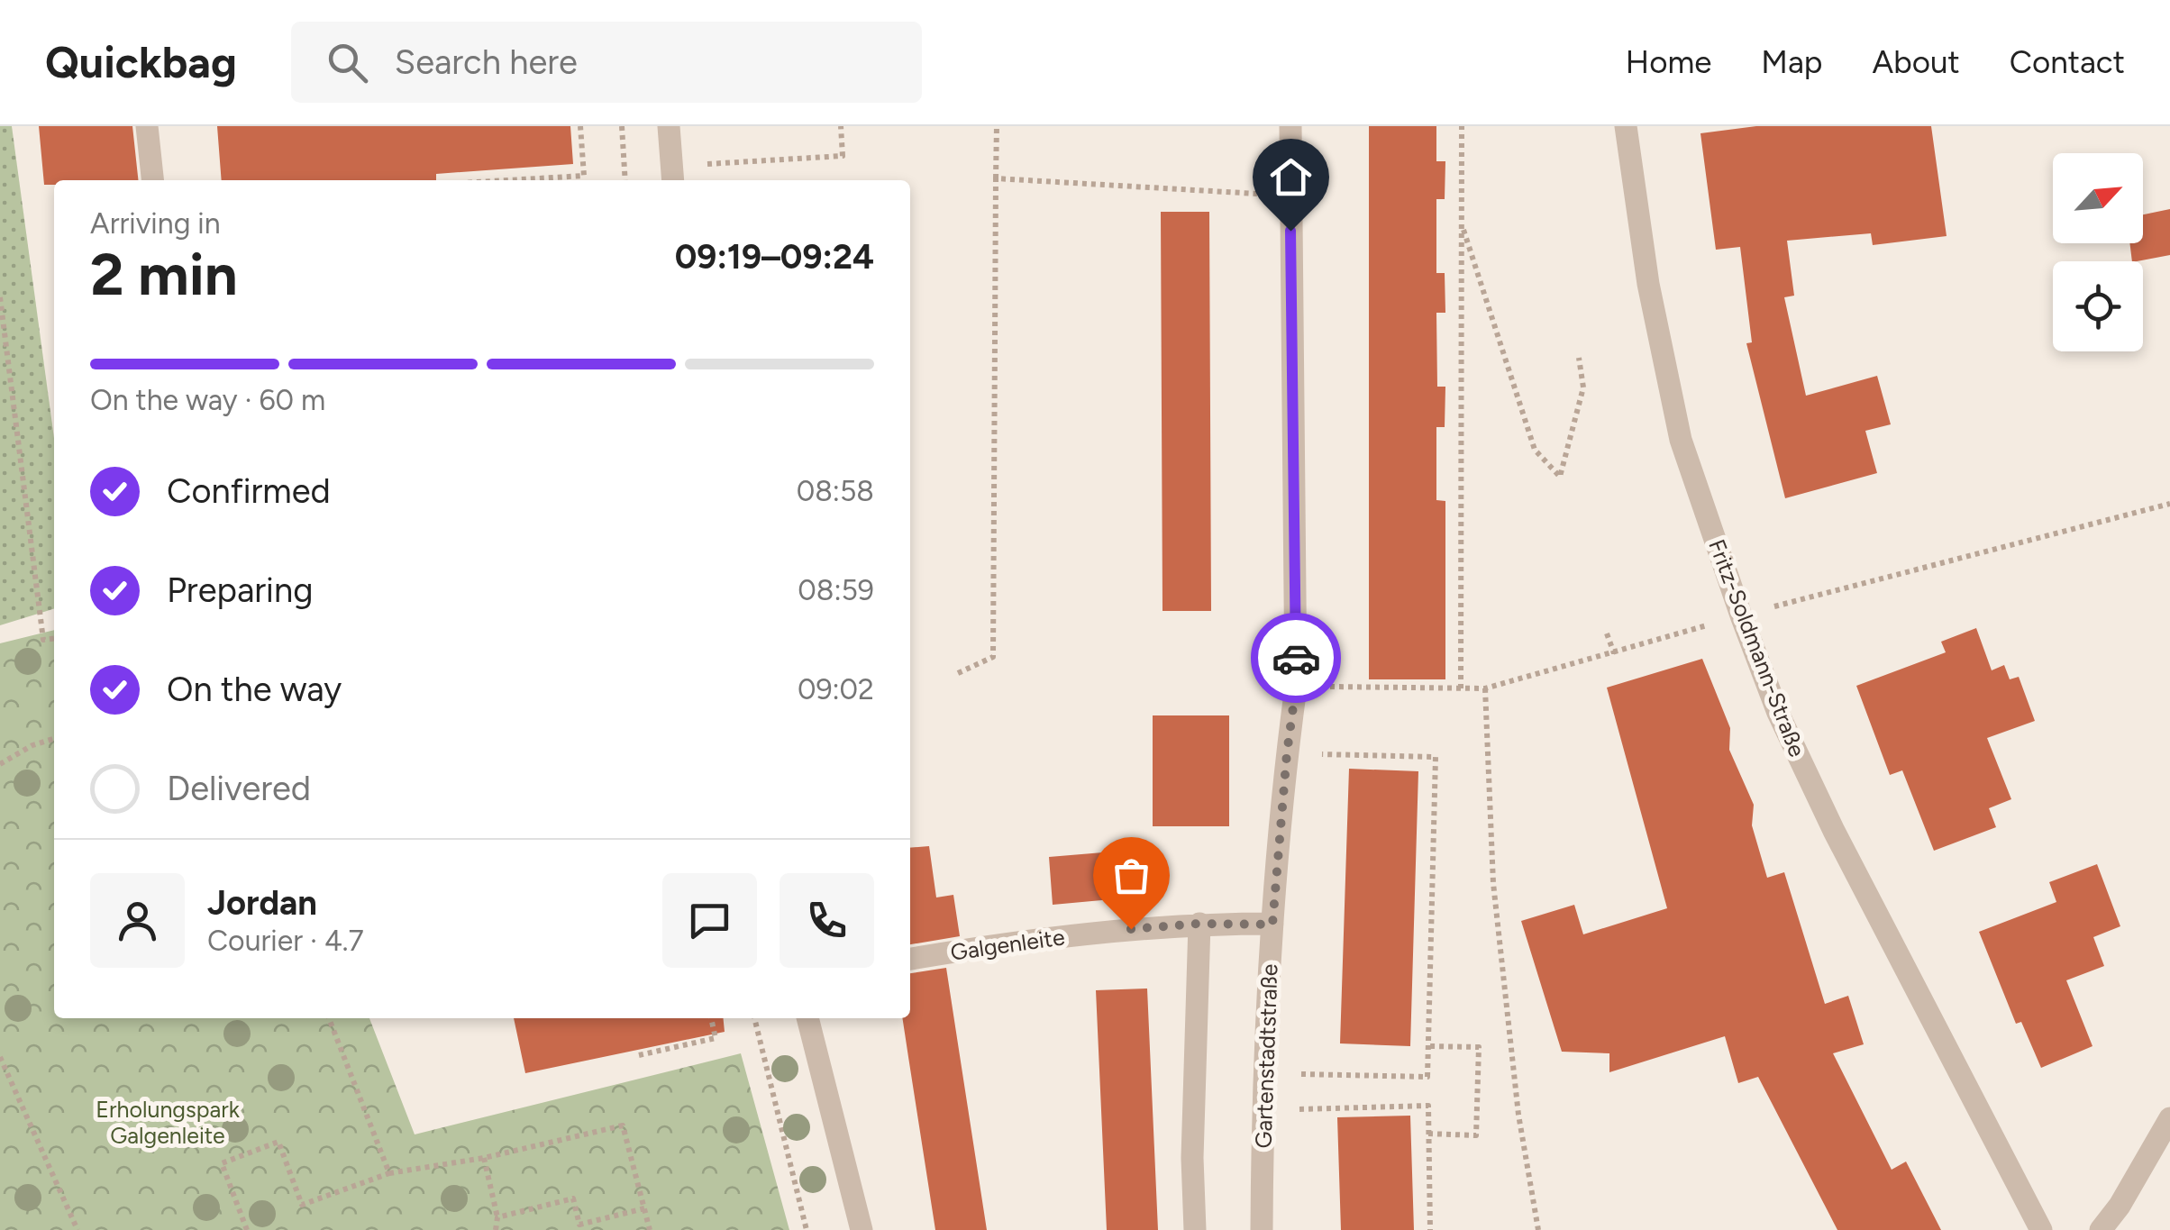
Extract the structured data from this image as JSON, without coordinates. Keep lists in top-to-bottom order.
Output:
{
  "streets": {
    "street": ["Fritz-Soldmann-Straße", "Galgenleite", "Gartenstadtstraße"]
  },
  "crossings": [
    ["Galgenleite", "Gartenstadtstraße"]
  ],
  "parks": ["Erholungspark Galgenleite"],
  "north": "top right",
  "page": {
    "header": "Quickbag",
    "search": "Search here",
    "nav": [
      "Home",
      "Map",
      "About",
      "Contact"
    ],
    "heading": ["2 min", "Arriving in", "09:19–09:24"],
    "panel": ["Jordan", "Courier · 4.7"],
    "bar": "On the way · 60 m",
    "list": [
      ["Confirmed", "08:58"],
      ["Preparing", "08:59"],
      ["On the way", "09:02"],
      "Delivered"
    ]
  }
}
